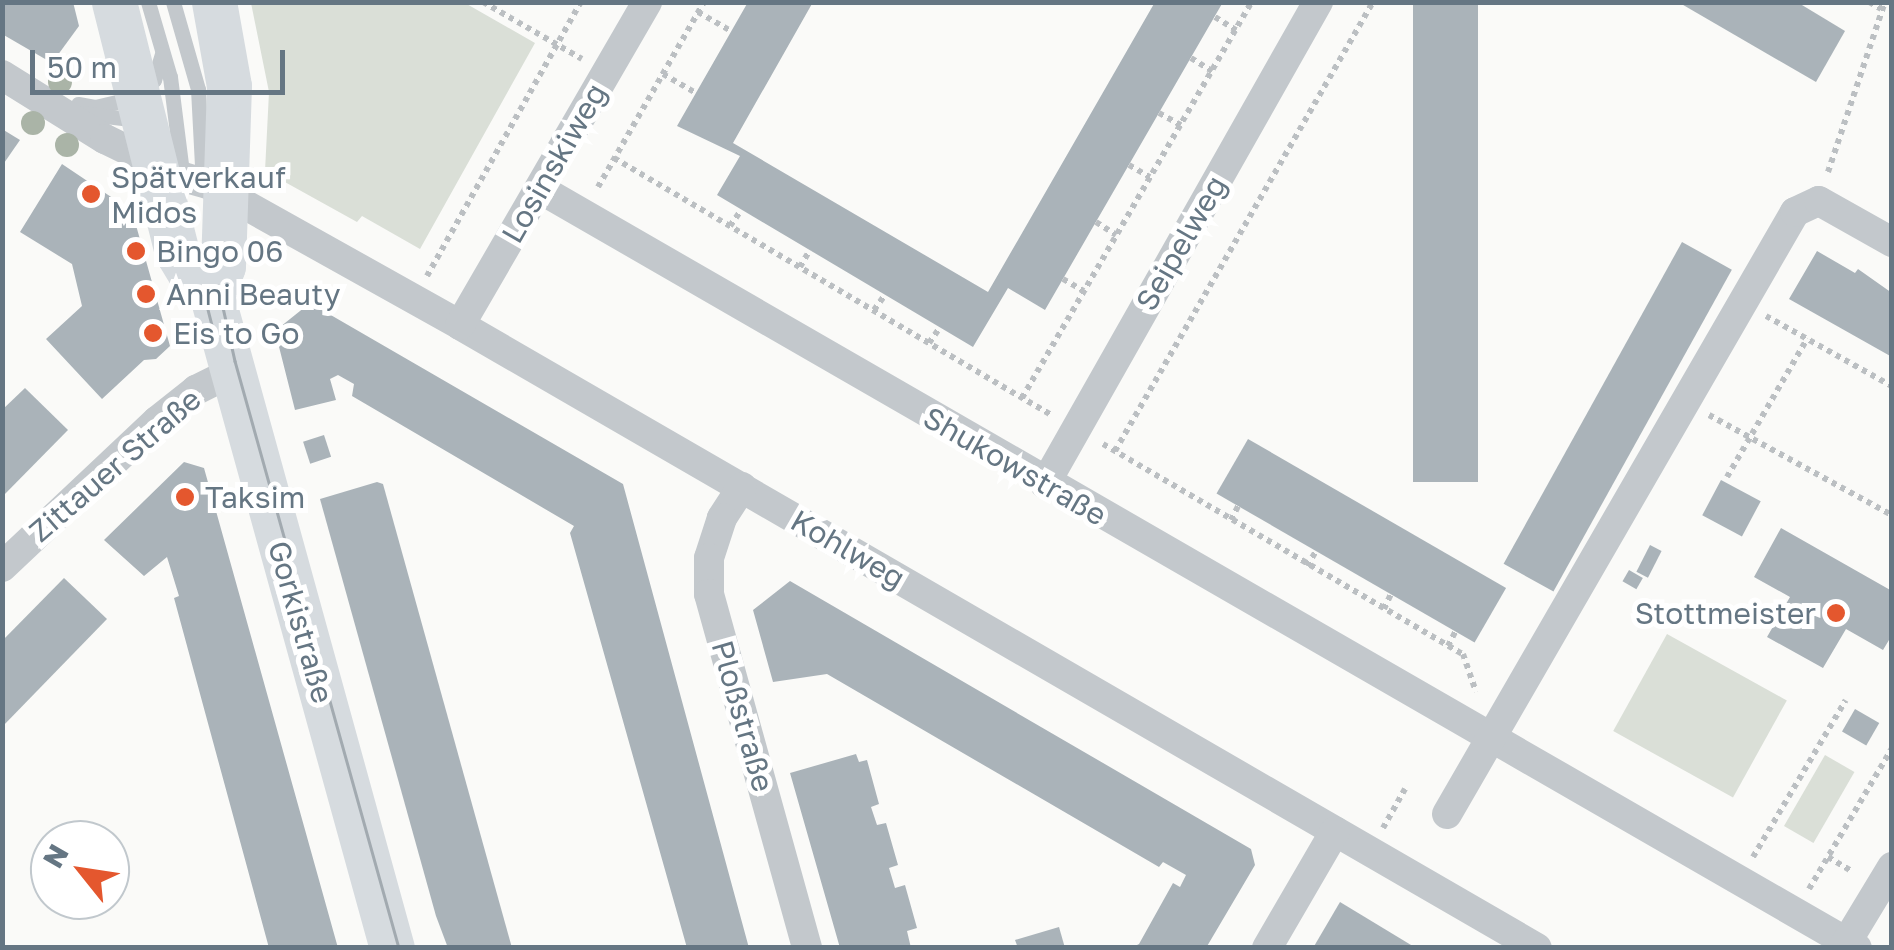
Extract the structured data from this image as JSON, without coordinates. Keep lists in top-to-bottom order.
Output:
{
  "streets": {
    "main road": ["Gorkistraße"],
    "street": [
      "Losinskiweg",
      "Seipelweg",
      "Zittauer Straße",
      "Shukowstraße",
      "Kohlweg",
      "Ploßstraße"
    ]
  },
  "crossings": [
    ["Losinskiweg", "Shukowstraße"],
    ["Losinskiweg", "Kohlweg"],
    ["Seipelweg", "Shukowstraße"],
    ["Zittauer Straße", "Gorkistraße"],
    ["Kohlweg", "Gorkistraße"],
    ["Kohlweg", "Ploßstraße"]
  ],
  "places": [
    "Spätverkauf Midos",
    "Bingo 06",
    "Anni Beauty",
    "Eis to Go",
    "Taksim",
    "Stottmeister"
  ],
  "scale_bar": "50 m",
  "north": "top left"
}
